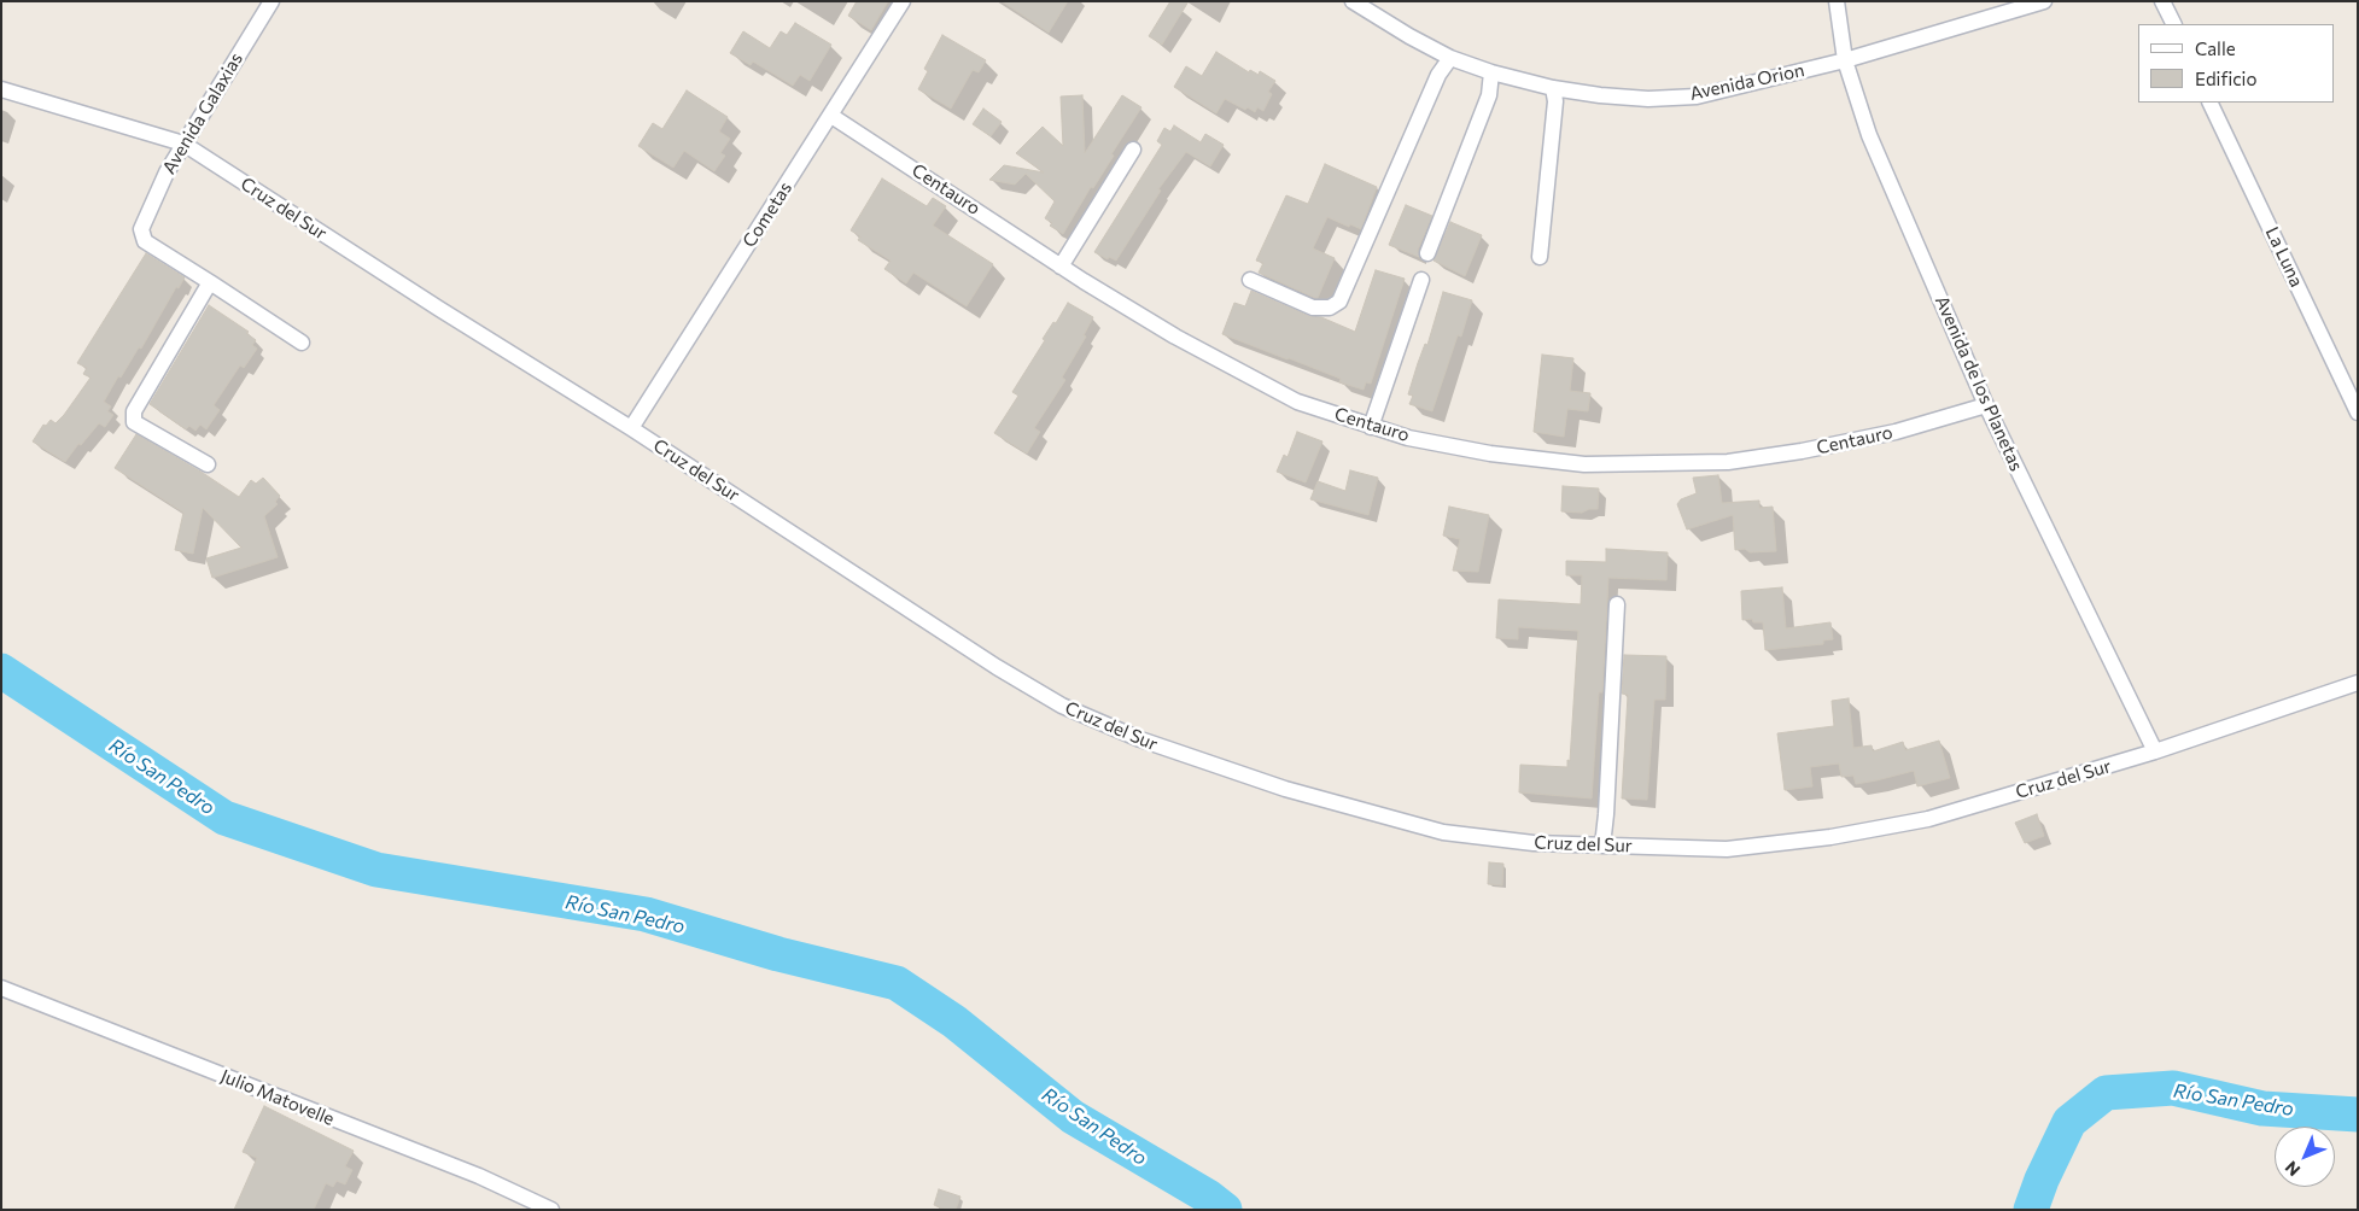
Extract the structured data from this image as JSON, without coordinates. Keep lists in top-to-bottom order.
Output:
{
  "streets": {
    "street": [
      "Avenida Orion",
      "Avenida Galaxias",
      "Centauro",
      "Cruz del Sur",
      "Cometas",
      "La Luna",
      "Avenida de los Planetas",
      "Julio Matovelle"
    ]
  },
  "crossings": [
    ["Avenida Orion", "Avenida de los Planetas"],
    ["Avenida Galaxias", "Cruz del Sur"],
    ["Centauro", "Cometas"],
    ["Centauro", "Avenida de los Planetas"],
    ["Cruz del Sur", "Cometas"],
    ["Cruz del Sur", "Avenida de los Planetas"]
  ],
  "water": ["Río San Pedro"],
  "legend": ["Calle", "Edificio"],
  "north": "bottom left"
}
